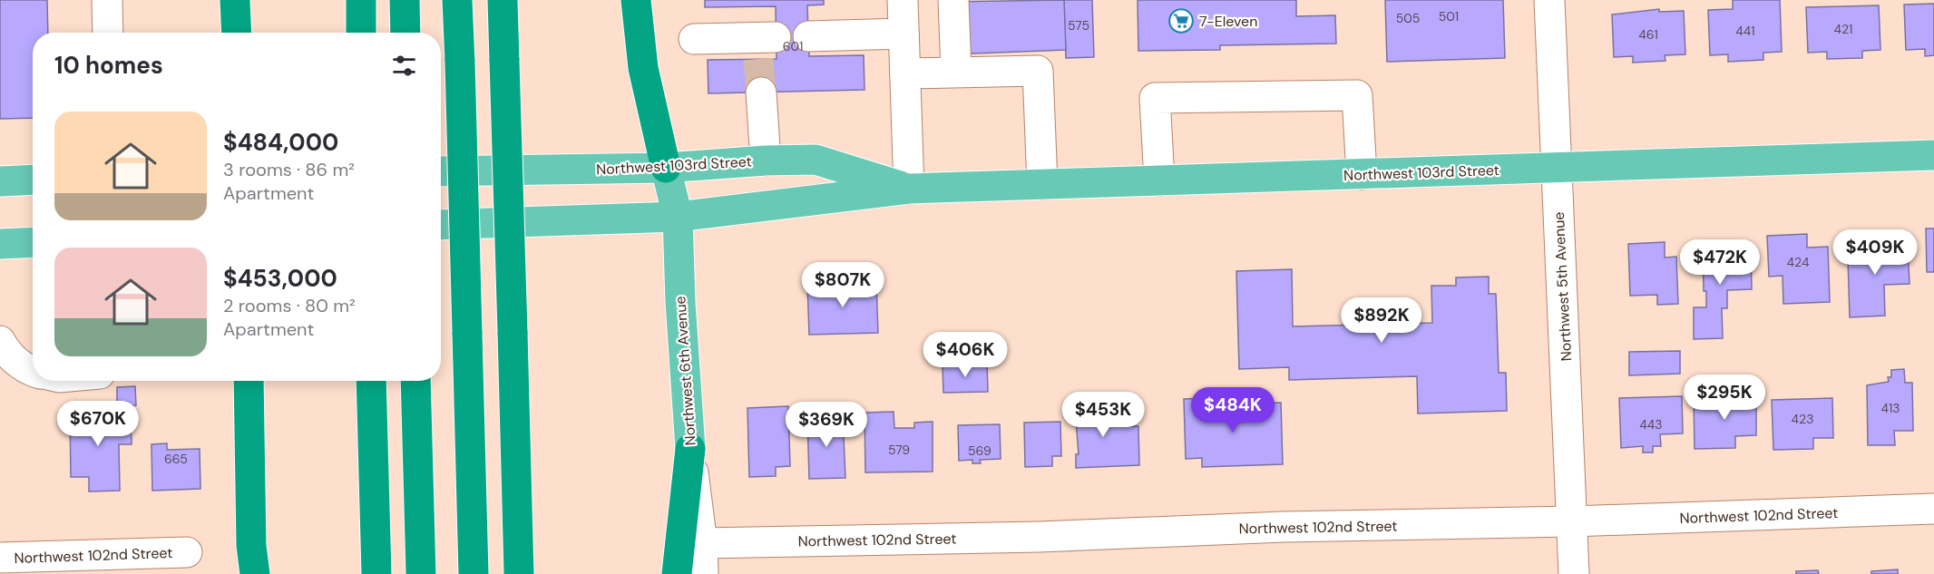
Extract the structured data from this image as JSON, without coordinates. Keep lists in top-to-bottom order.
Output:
{
  "streets": {
    "main road": ["Northwest 103rd Street", "Northwest 6th Avenue"],
    "street": ["Northwest 5th Avenue", "Northwest 102nd Street"]
  },
  "crossings": [
    ["Northwest 103rd Street", "Northwest 5th Avenue"],
    ["Northwest 103rd Street", "Northwest 6th Avenue"],
    ["Northwest 5th Avenue", "Northwest 102nd Street"],
    ["Northwest 6th Avenue", "Northwest 102nd Street"]
  ],
  "places": {
    "supermarket": ["7-Eleven"]
  },
  "house_numbers": [
    "501",
    "505",
    "575",
    "421",
    "441",
    "461",
    "601",
    "424",
    "413",
    "423",
    "443",
    "579",
    "569",
    "665"
  ],
  "page": {
    "heading": "10 homes",
    "list": [
      {
        "name": "$484,000",
        "note": "3 rooms · 86 m² · Apartment"
      },
      {
        "name": "$453,000",
        "note": "2 rooms · 80 m² · Apartment"
      }
    ],
    "price": [
      "$409K",
      "$472K",
      "$807K",
      "$892K",
      "$406K",
      "$295K",
      "$484K",
      "$453K",
      "$670K",
      "$369K"
    ]
  }
}
